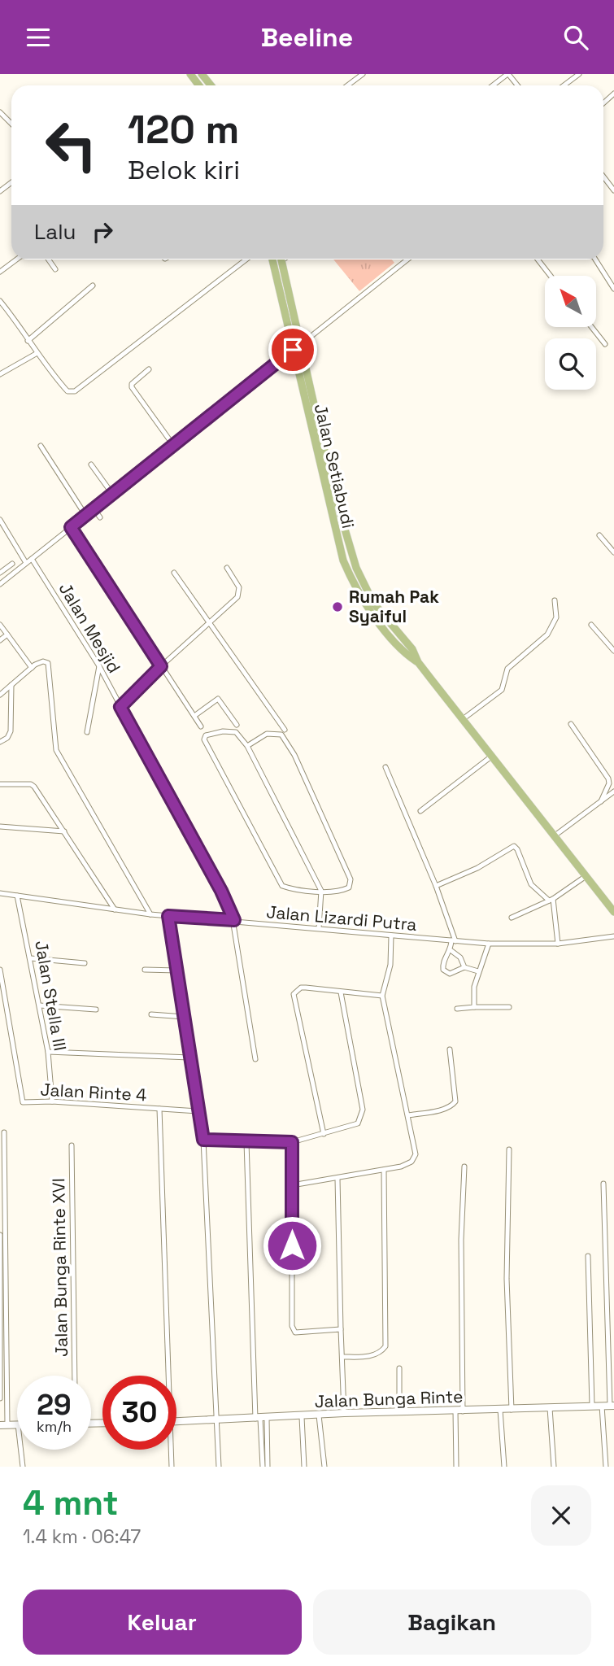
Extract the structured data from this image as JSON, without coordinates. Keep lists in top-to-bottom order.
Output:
{
  "streets": {
    "main road": ["Jalan Setiabudi"],
    "street": [
      "Jalan Mesjid",
      "Jalan Lizardi Putra",
      "Jalan Stella III",
      "Jalan Rinte 4",
      "Jalan Bunga Rinte XVI",
      "Jalan Bunga Rinte"
    ]
  },
  "crossings": [
    ["Jalan Mesjid", "Jalan Lizardi Putra"],
    ["Jalan Lizardi Putra", "Jalan Stella III"],
    ["Jalan Stella III", "Jalan Rinte 4"]
  ],
  "places": ["Rumah Pak Syaiful"],
  "north": "top left",
  "page": {
    "header": "Beeline",
    "turn": ["120 m", "Belok kiri"],
    "then": "Lalu",
    "speed": "29 km/h",
    "limit": "30",
    "heading": ["4 mnt", "1.4 km · 06:47"],
    "buttons": ["Keluar", "Bagikan"]
  }
}
